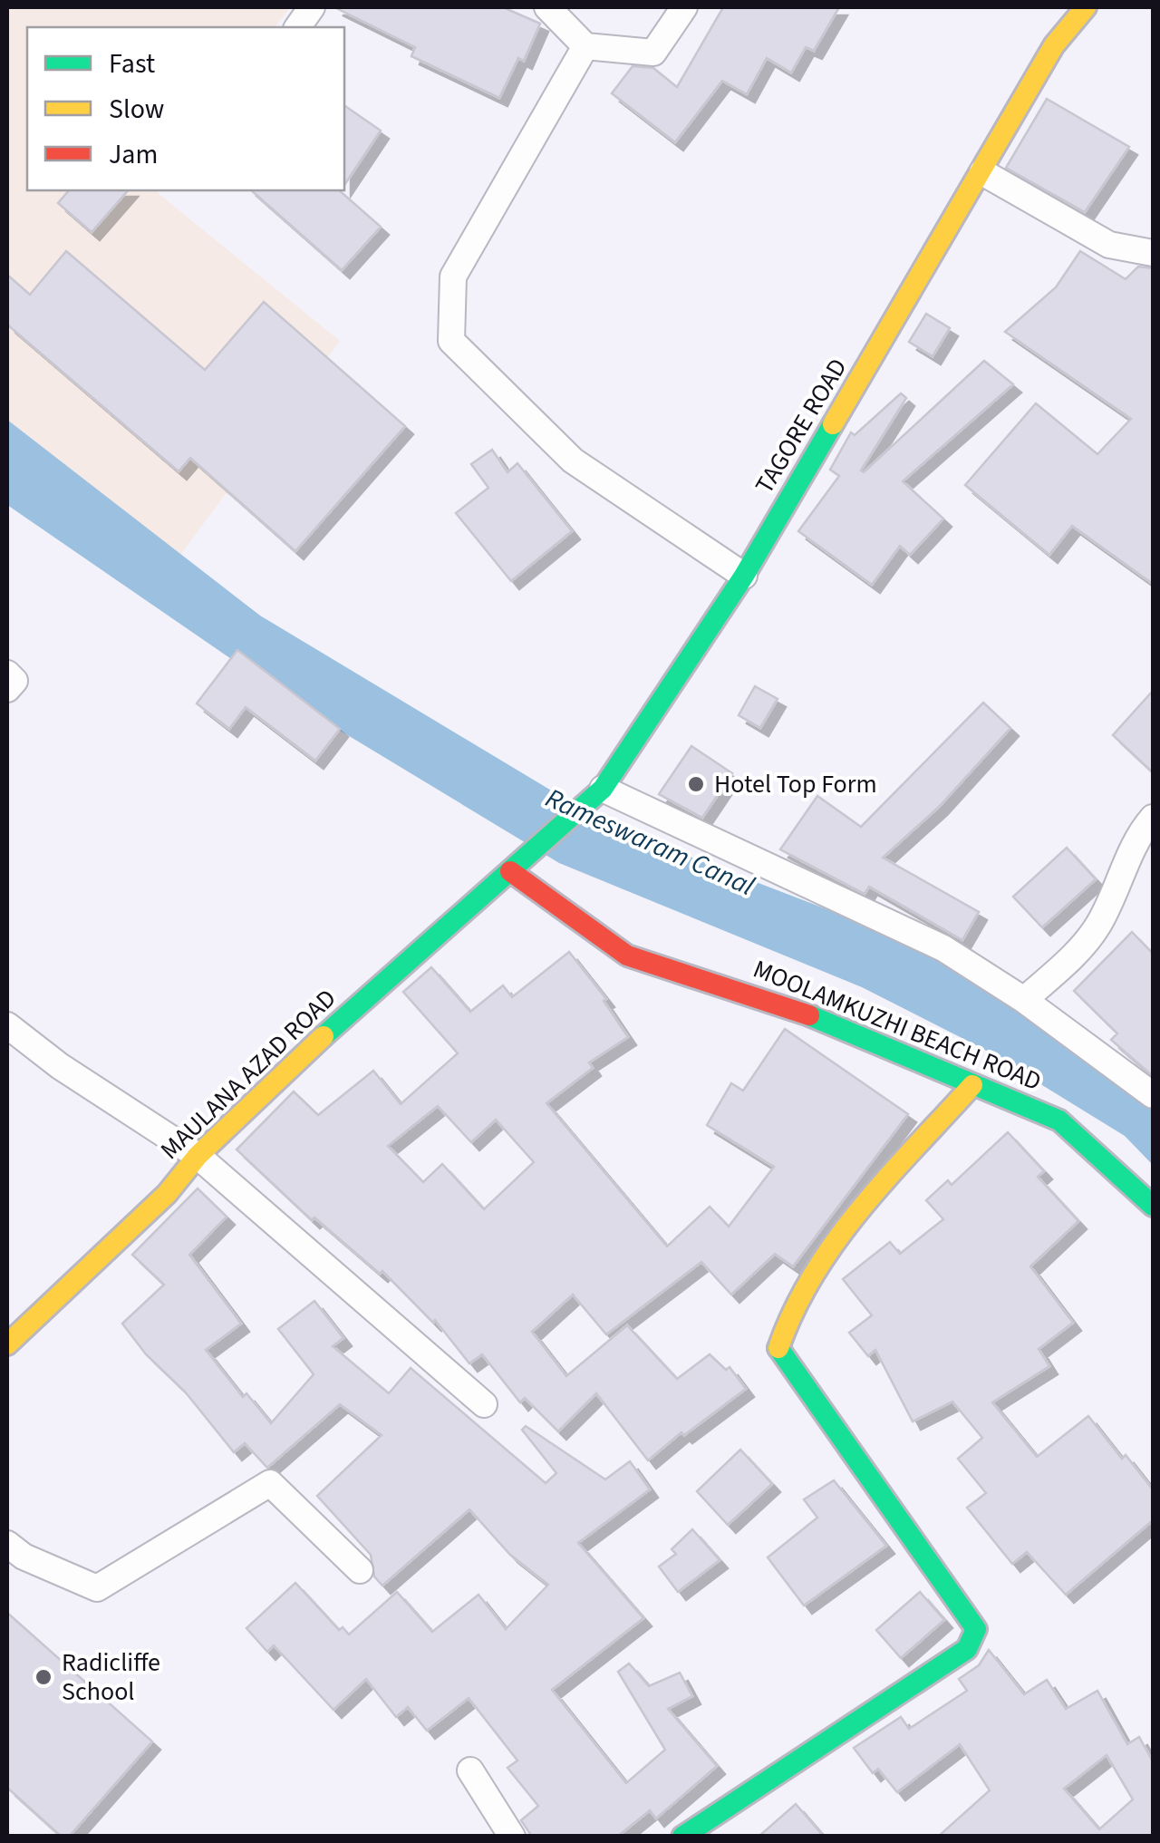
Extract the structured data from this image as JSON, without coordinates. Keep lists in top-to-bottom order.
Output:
{
  "streets": {
    "street": ["TAGORE ROAD", "MOOLAMKUZHI BEACH ROAD", "MAULANA AZAD ROAD"]
  },
  "crossings": [
    ["TAGORE ROAD", "MAULANA AZAD ROAD"],
    ["MOOLAMKUZHI BEACH ROAD", "MAULANA AZAD ROAD"]
  ],
  "water": ["Rameswaram Canal"],
  "places": ["Hotel Top Form", "Radicliffe School"],
  "legend": ["Fast", "Slow", "Jam"]
}
